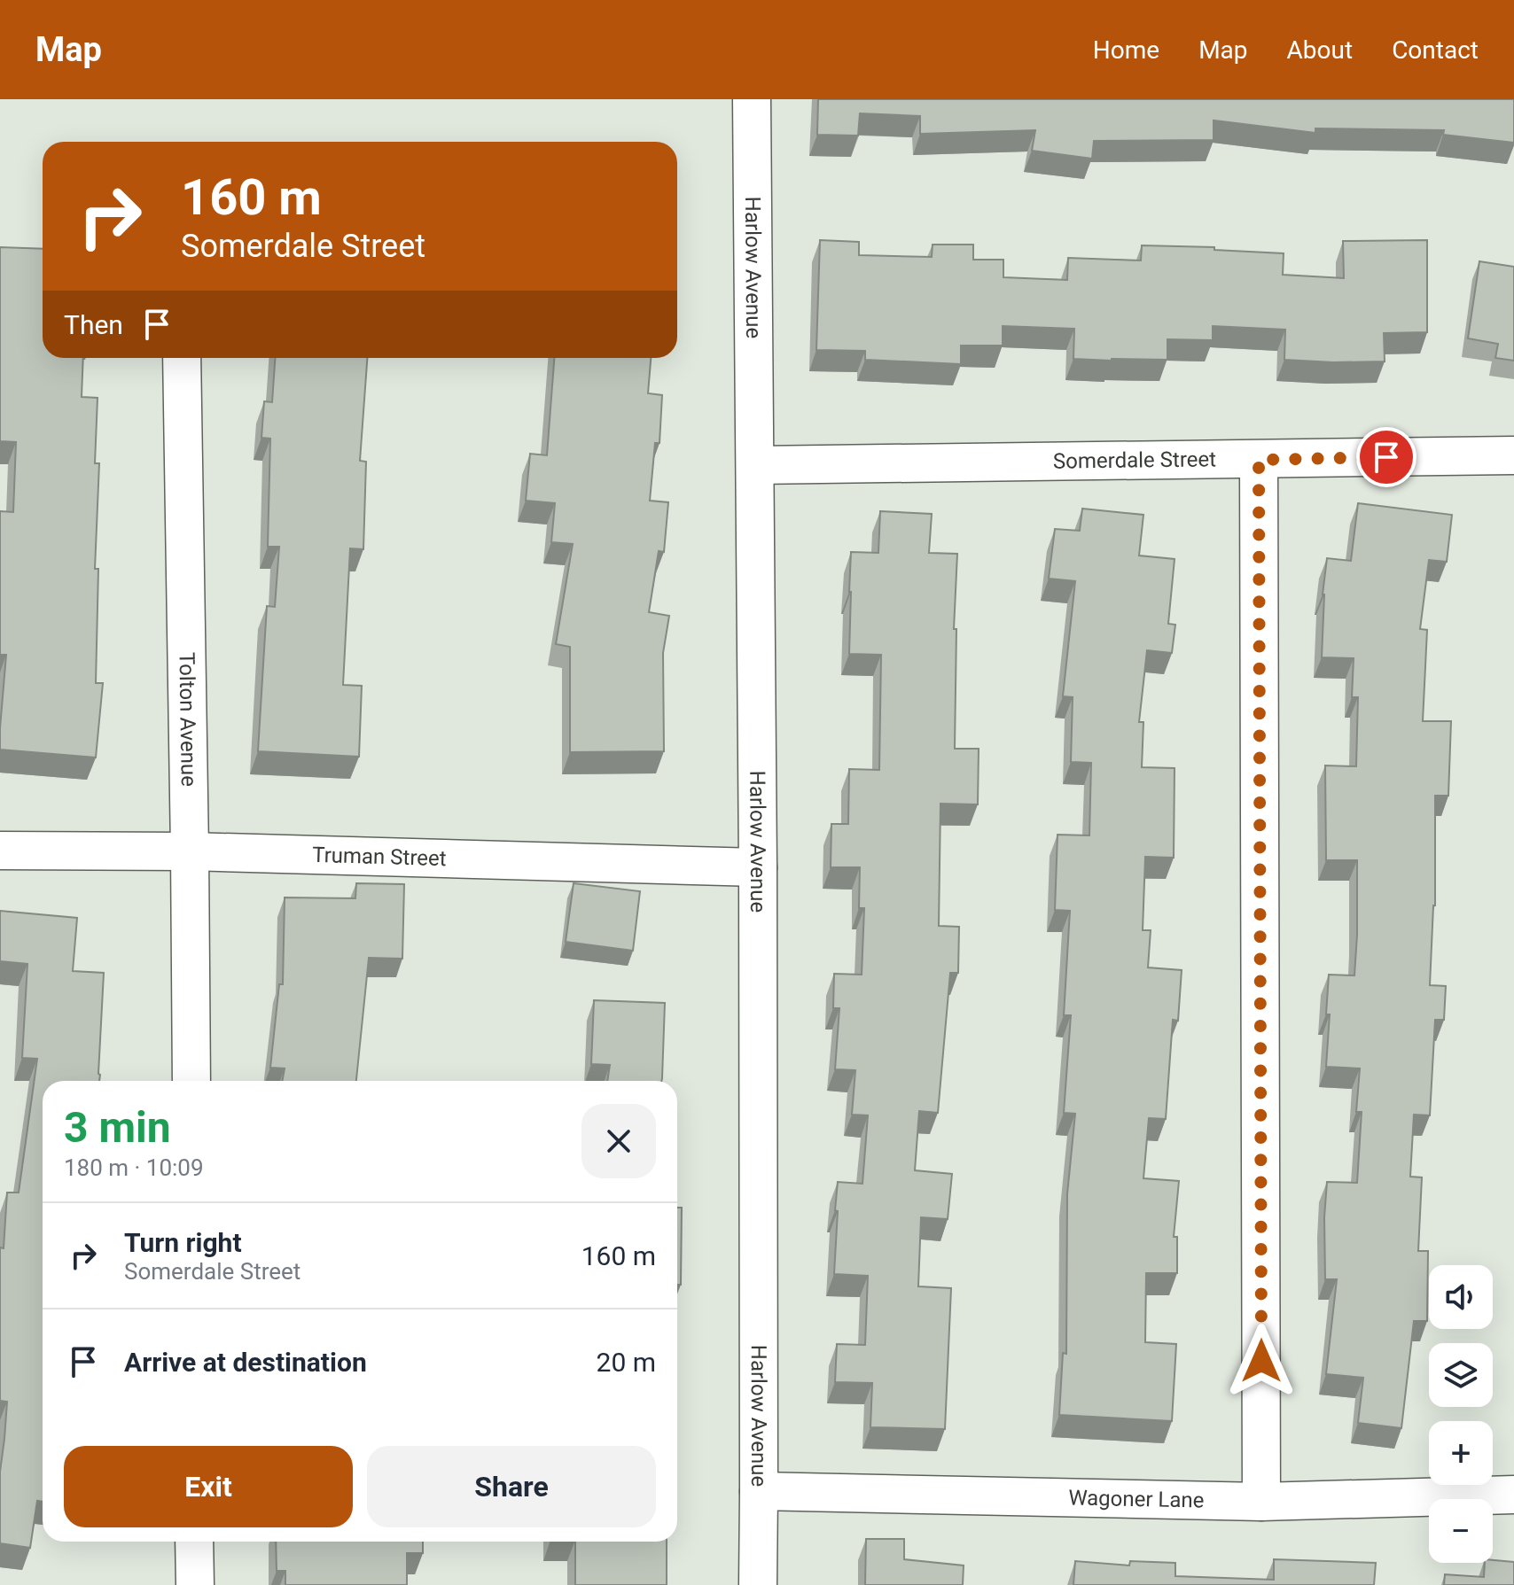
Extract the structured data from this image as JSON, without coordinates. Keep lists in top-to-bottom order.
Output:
{
  "streets": {
    "street": [
      "Harlow Avenue",
      "Somerdale Street",
      "Tolton Avenue",
      "Truman Street",
      "Wagoner Lane"
    ]
  },
  "crossings": [
    ["Harlow Avenue", "Somerdale Street"],
    ["Harlow Avenue", "Truman Street"],
    ["Harlow Avenue", "Wagoner Lane"],
    ["Tolton Avenue", "Truman Street"]
  ],
  "page": {
    "header": "Map",
    "nav": [
      "Home",
      "Map",
      "About",
      "Contact"
    ],
    "turn": ["160 m", "Somerdale Street"],
    "then": "Then",
    "heading": ["3 min", "180 m · 10:09"],
    "list": [
      {
        "name": "Turn right",
        "note": "Somerdale Street",
        "value": "160 m"
      },
      {
        "name": "Arrive at destination",
        "value": "20 m"
      }
    ],
    "map_buttons": ["+", "−"],
    "buttons": ["Exit", "Share"]
  }
}
